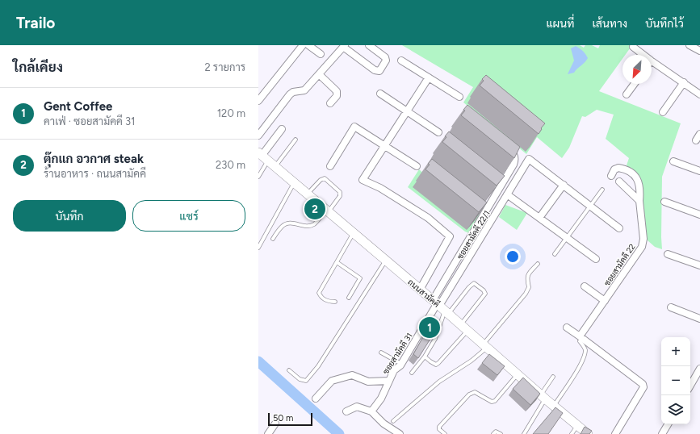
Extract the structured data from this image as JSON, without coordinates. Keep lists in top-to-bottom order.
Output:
{
  "streets": {
    "main road": ["ถนนสามัคคี"],
    "street": ["ซอยสามัคคี 22/1", "ซอยสามัคคี 22", "ซอยสามัคคี 31"]
  },
  "crossings": [
    ["ซอยสามัคคี 22/1", "ถนนสามัคคี"],
    ["ซอยสามัคคี 22/1", "ซอยสามัคคี 31"],
    ["ถนนสามัคคี", "ซอยสามัคคี 31"]
  ],
  "scale_bar": "50 m",
  "north": "bottom left",
  "page": {
    "header": "Trailo",
    "nav": ["แผนที่", "เส้นทาง", "บันทึกไว้"],
    "heading": ["ใกล้เคียง", "2 รายการ"],
    "list": [
      {
        "mark": "1",
        "name": "Gent Coffee",
        "note": "คาเฟ่ · ซอยสามัคคี 31",
        "value": "120 m"
      },
      {
        "mark": "2",
        "name": "ตุ๊กแก อวกาศ steak",
        "note": "ร้านอาหาร · ถนนสามัคคี",
        "value": "230 m"
      }
    ],
    "buttons": ["บันทึก", "แชร์"],
    "pins": ["2", "1"],
    "map_buttons": ["+", "−"],
    "scale": "50 m"
  }
}
